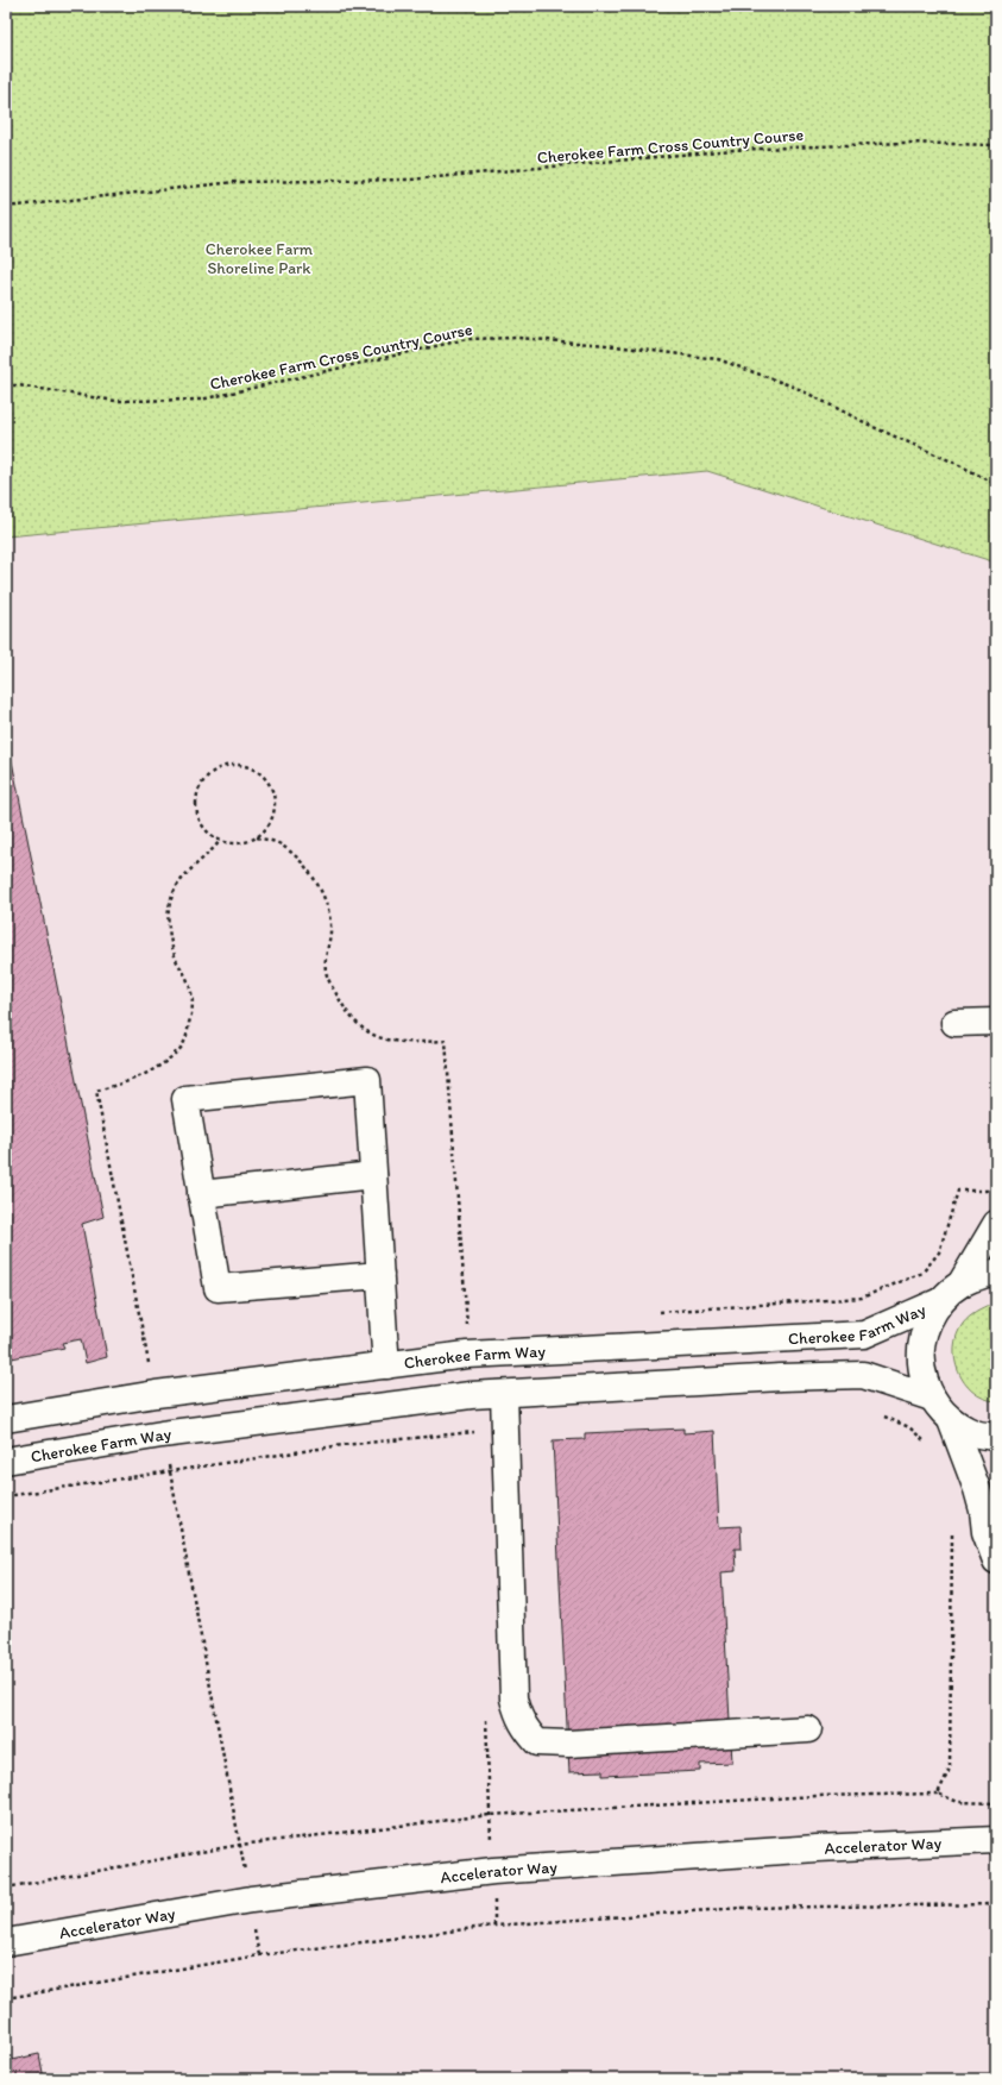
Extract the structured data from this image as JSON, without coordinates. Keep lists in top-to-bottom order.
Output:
{
  "streets": {
    "street": ["Cherokee Farm Way", "Accelerator Way"],
    "path": ["Cherokee Farm Cross Country Course"]
  },
  "parks": ["Cherokee Farm Shoreline Park"]
}
